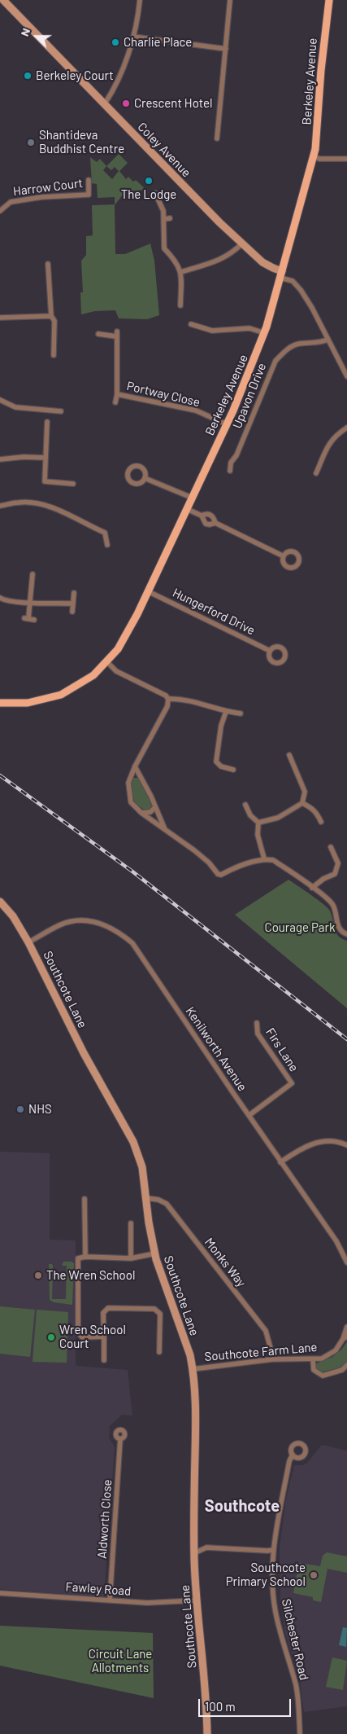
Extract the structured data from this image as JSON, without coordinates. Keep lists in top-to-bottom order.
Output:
{
  "streets": {
    "main road": ["Berkeley Avenue"],
    "street": [
      "Coley Avenue",
      "Harrow Court",
      "Portway Close",
      "Upavon Drive",
      "Hungerford Drive",
      "Southcote Lane",
      "Kenilworth Avenue",
      "Firs Lane",
      "Monks Way",
      "Southcote Farm Lane",
      "Aldworth Close",
      "Fawley Road",
      "Silchester Road"
    ]
  },
  "crossings": [
    ["Berkeley Avenue", "Coley Avenue"],
    ["Berkeley Avenue", "Portway Close"],
    ["Berkeley Avenue", "Hungerford Drive"],
    ["Coley Avenue", "Upavon Drive"],
    ["Southcote Lane", "Kenilworth Avenue"],
    ["Southcote Lane", "Monks Way"],
    ["Southcote Lane", "Southcote Farm Lane"],
    ["Southcote Lane", "Fawley Road"],
    ["Kenilworth Avenue", "Firs Lane"],
    ["Aldworth Close", "Fawley Road"]
  ],
  "districts": ["Southcote"],
  "parks": ["Courage Park", "Circuit Lane Allotments"],
  "places": [
    "Charlie Place",
    "Berkeley Court",
    "Crescent Hotel",
    "Shantideva Buddhist Centre",
    "The Lodge",
    "NHS",
    "The Wren School",
    "Wren School Court",
    "Southcote Primary School"
  ],
  "scale_bar": "100 m",
  "north": "left"
}
